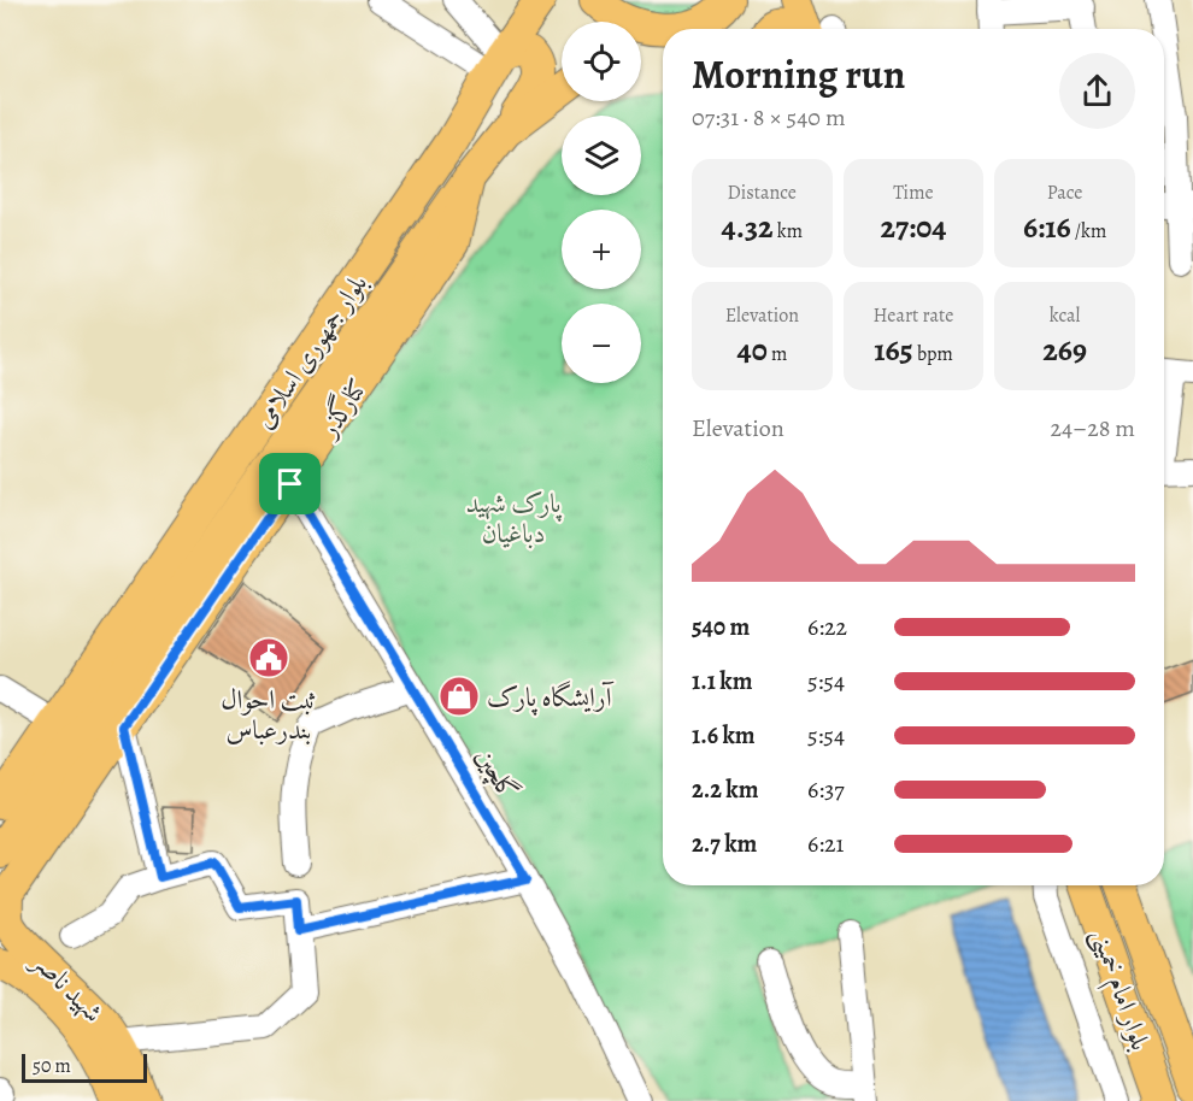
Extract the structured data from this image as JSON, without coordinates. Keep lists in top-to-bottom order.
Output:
{
  "streets": {
    "main road": [
      "بلوار جمهوری اسلامی",
      "کنارگذر",
      "شهید ناصر",
      "بلوار امام خمینی"
    ],
    "street": ["گلچین"]
  },
  "crossings": [
    ["بلوار جمهوری اسلامی", "کنارگذر"],
    ["کنارگذر", "گلچین"],
    ["کنارگذر", "شهید ناصر"]
  ],
  "parks": ["پارک شهید دباغیان"],
  "places": {
    "public building": ["ثبت احوال بندرعباس"],
    "shop": ["آرایشگاه پارک"]
  },
  "scale_bar": "50 m",
  "page": {
    "map_buttons": ["+", "−"],
    "heading": ["Morning run", "07:31 · 8 × 540 m"],
    "stats": [
      ["Distance", "4.32 km"],
      ["Time", "27:04"],
      ["Pace", "6:16 /km"],
      ["Elevation", "40 m"],
      ["Heart rate", "165 bpm"],
      ["kcal", "269"]
    ],
    "chart": ["Elevation", "24–28 m"],
    "list": [
      {
        "name": "540 m",
        "note": "6:22"
      },
      {
        "name": "1.1 km",
        "note": "5:54"
      },
      {
        "name": "1.6 km",
        "note": "5:54"
      },
      {
        "name": "2.2 km",
        "note": "6:37"
      },
      {
        "name": "2.7 km",
        "note": "6:21"
      }
    ],
    "scale": "50 m"
  }
}
